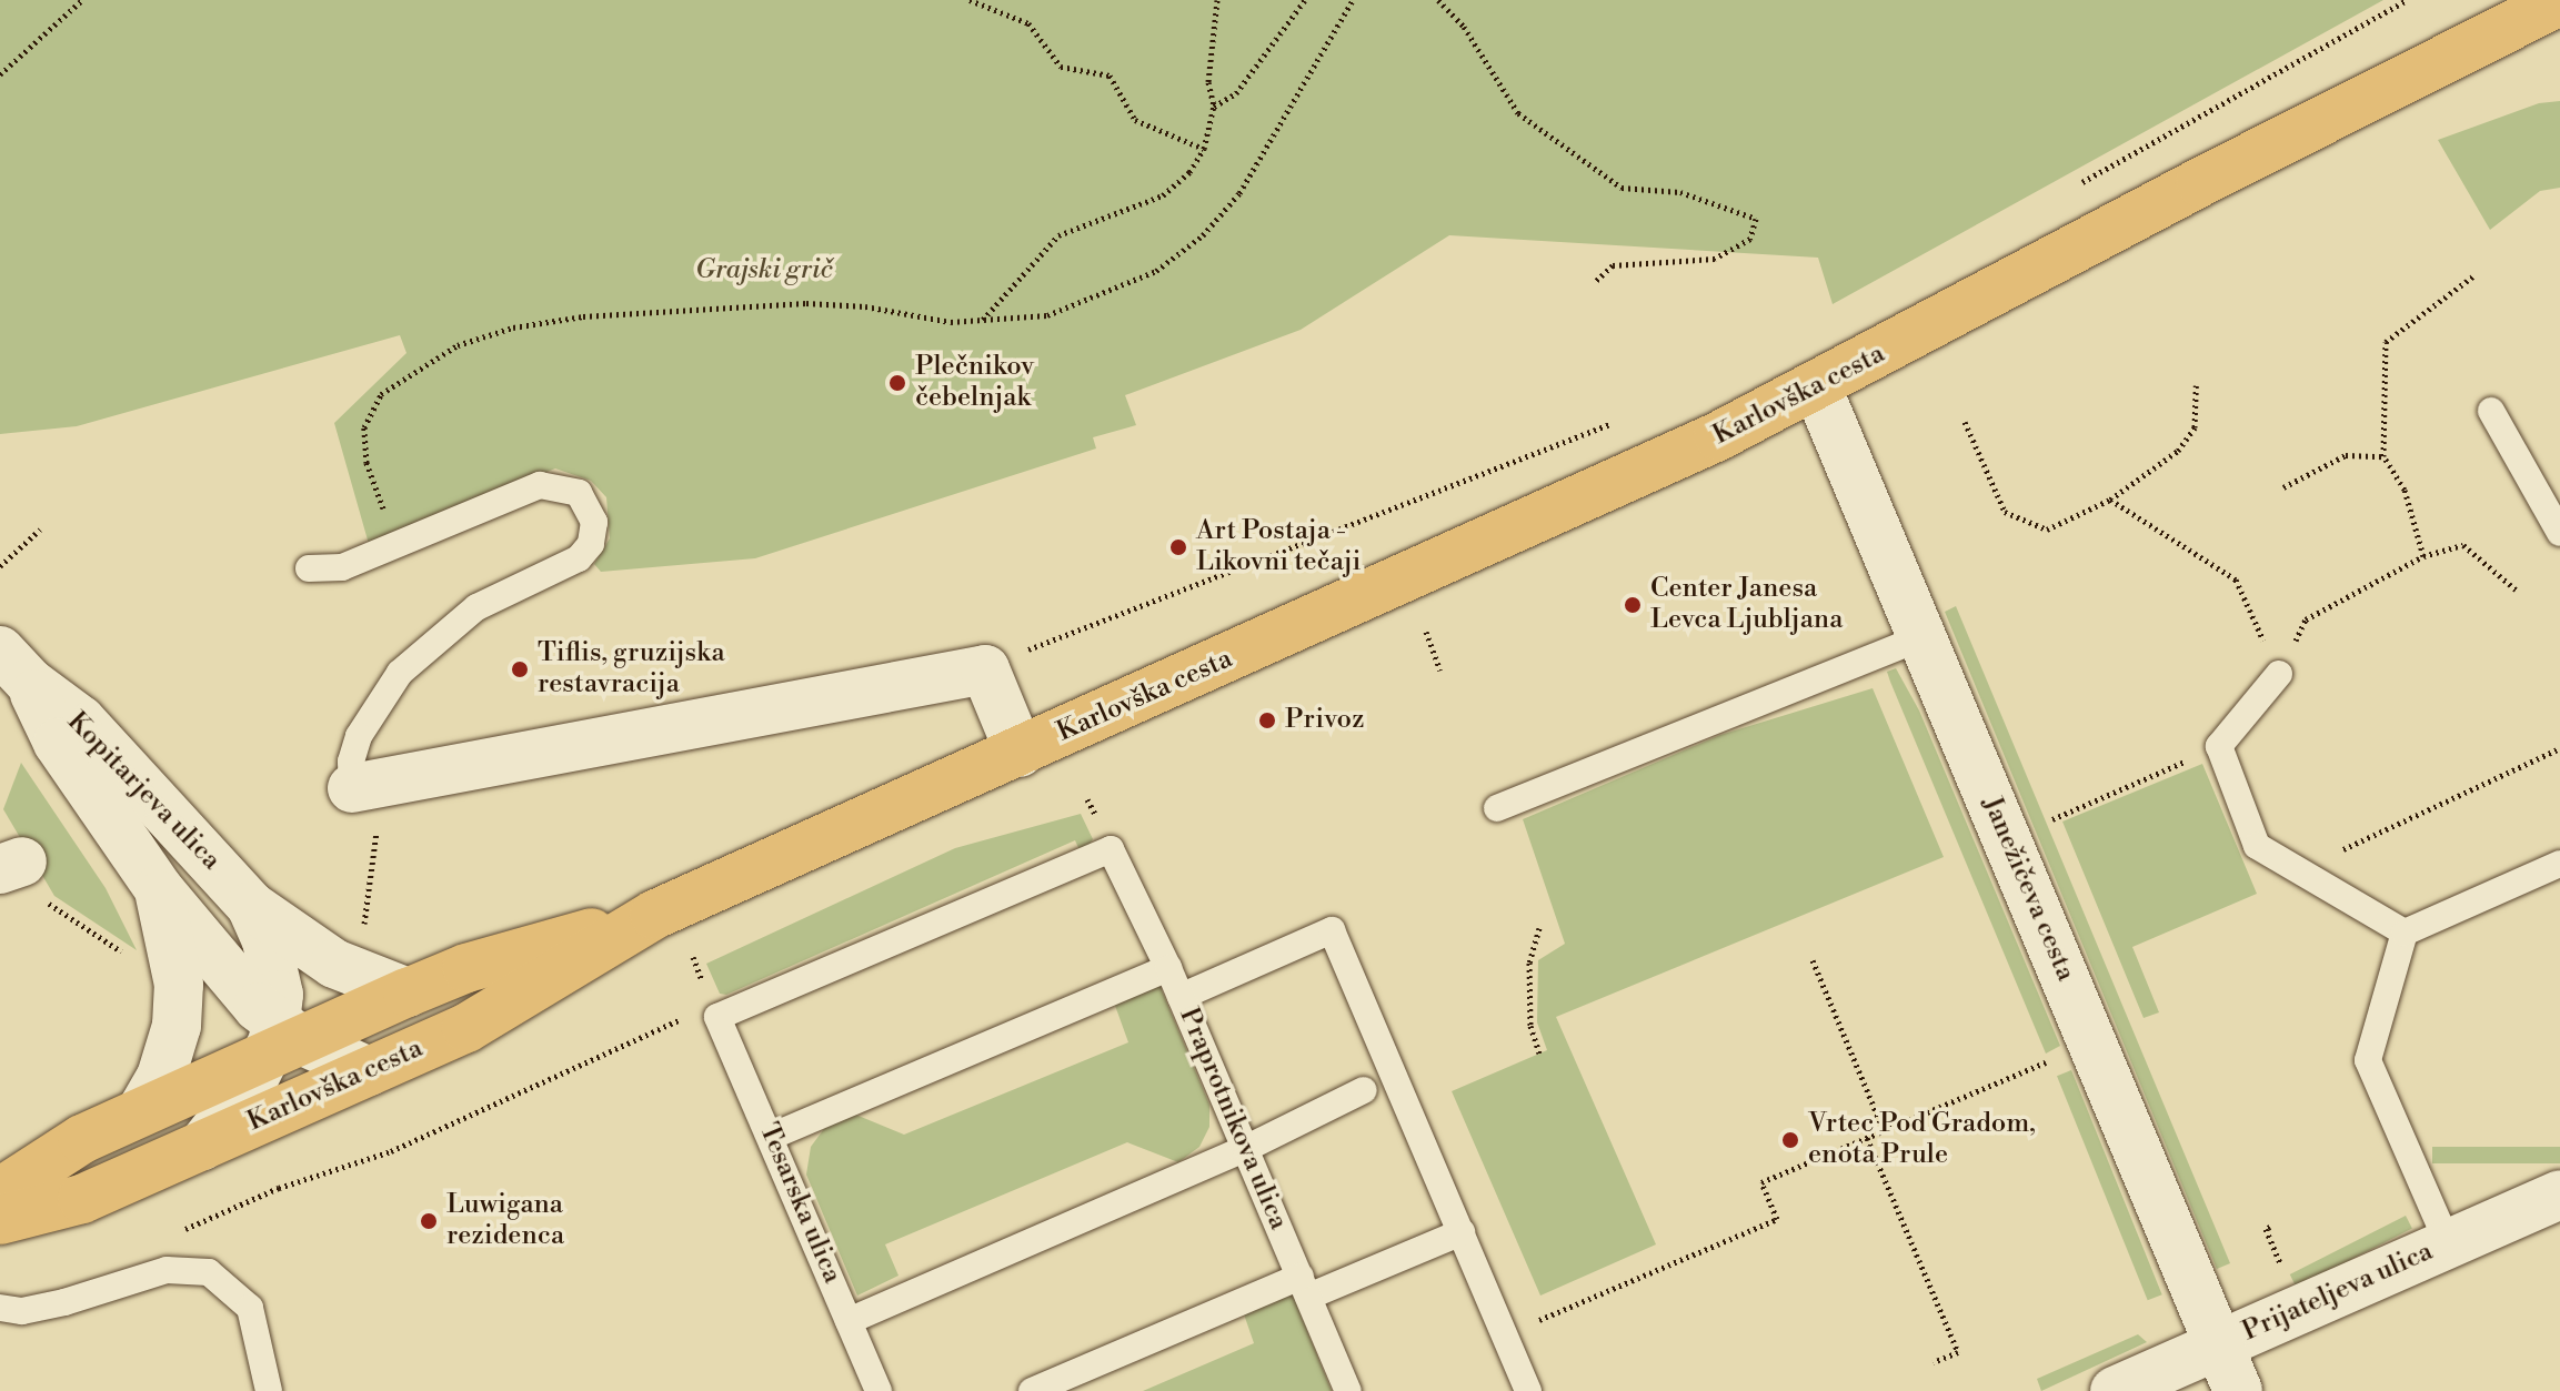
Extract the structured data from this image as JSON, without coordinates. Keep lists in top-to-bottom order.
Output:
{
  "streets": {
    "main road": ["Karlovška cesta"],
    "street": ["Kopitarjeva ulica", "Janežičeva cesta", "Prijateljeva ulica"],
    "lane": ["Praprotnikova ulica", "Tesarska ulica"]
  },
  "crossings": [
    ["Karlovška cesta", "Kopitarjeva ulica"],
    ["Karlovška cesta", "Janežičeva cesta"],
    ["Janežičeva cesta", "Prijateljeva ulica"],
    ["Praprotnikova ulica", "Tesarska ulica"]
  ],
  "parks": ["Grajski grič"],
  "places": [
    "Plečnikov čebelnjak",
    "Art Postaja - Likovni tečaji",
    "Center Janesa Levca Ljubljana",
    "Tiflis, gruzijska restavracija",
    "Privoz",
    "Vrtec Pod Gradom, enota Prule",
    "Luwigana rezidenca"
  ]
}
